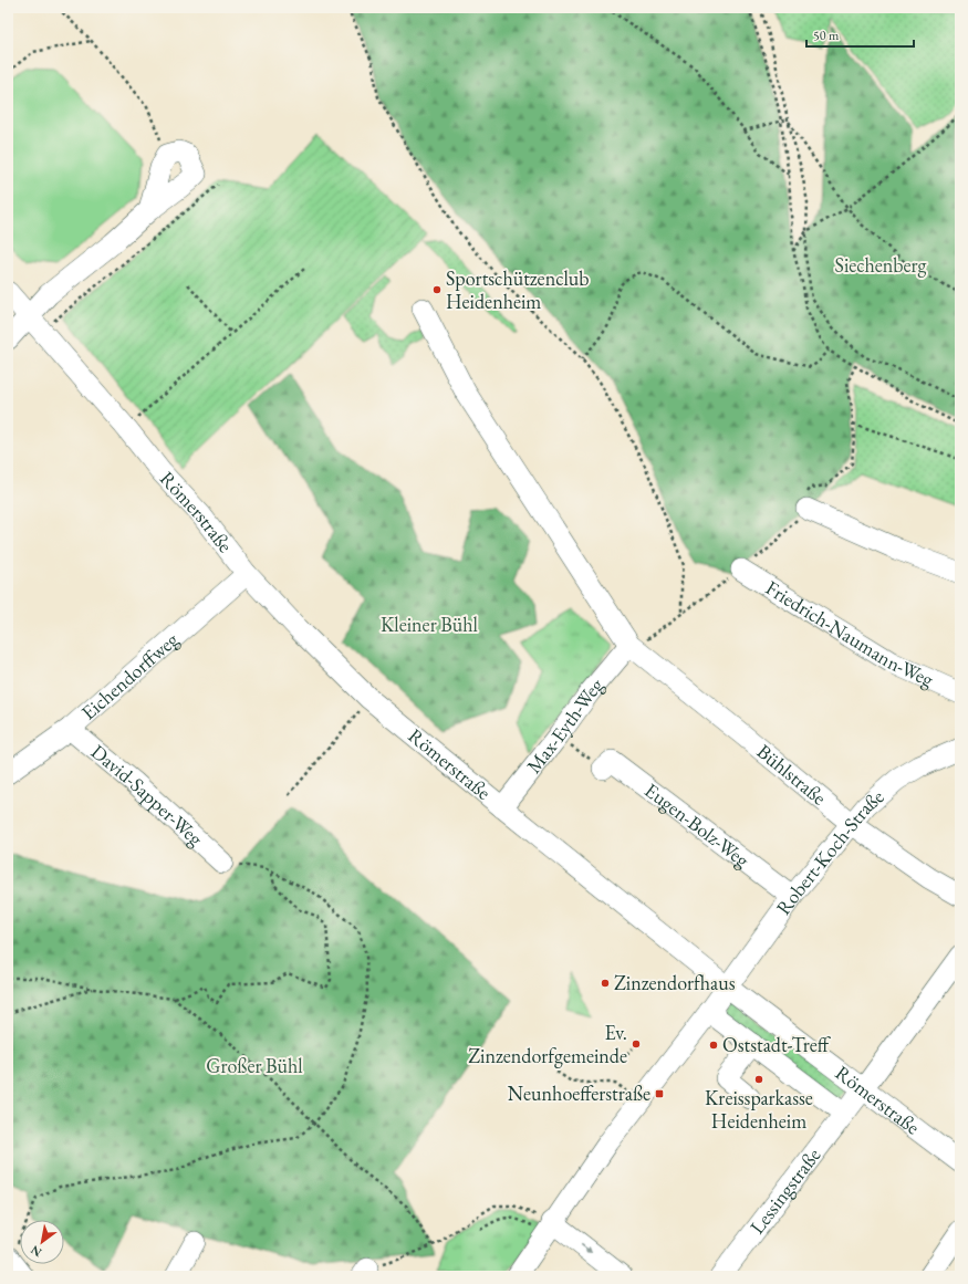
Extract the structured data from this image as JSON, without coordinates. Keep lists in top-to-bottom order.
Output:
{
  "streets": {
    "street": [
      "Römerstraße",
      "Friedrich-Naumann-Weg",
      "Eichendorffweg",
      "Max-Eyth-Weg",
      "Bühlstraße",
      "David-Sapper-Weg",
      "Eugen-Bolz-Weg",
      "Robert-Koch-Straße",
      "Lessingstraße"
    ]
  },
  "crossings": [
    ["Römerstraße", "Eichendorffweg"],
    ["Römerstraße", "Max-Eyth-Weg"],
    ["Römerstraße", "Robert-Koch-Straße"],
    ["Römerstraße", "Lessingstraße"],
    ["Eichendorffweg", "David-Sapper-Weg"],
    ["Max-Eyth-Weg", "Bühlstraße"],
    ["Bühlstraße", "Robert-Koch-Straße"],
    ["Eugen-Bolz-Weg", "Robert-Koch-Straße"]
  ],
  "parks": ["Siechenberg", "Kleiner Bühl", "Großer Bühl"],
  "places": {
    "other": [
      "Sportschützenclub Heidenheim",
      "Zinzendorfhaus",
      "Ev. Zinzendorfgemeinde",
      "Oststadt-Treff",
      "Kreissparkasse Heidenheim"
    ],
    "transit": ["Neunhoefferstraße"]
  },
  "scale_bar": "50 m",
  "north": "bottom left"
}
